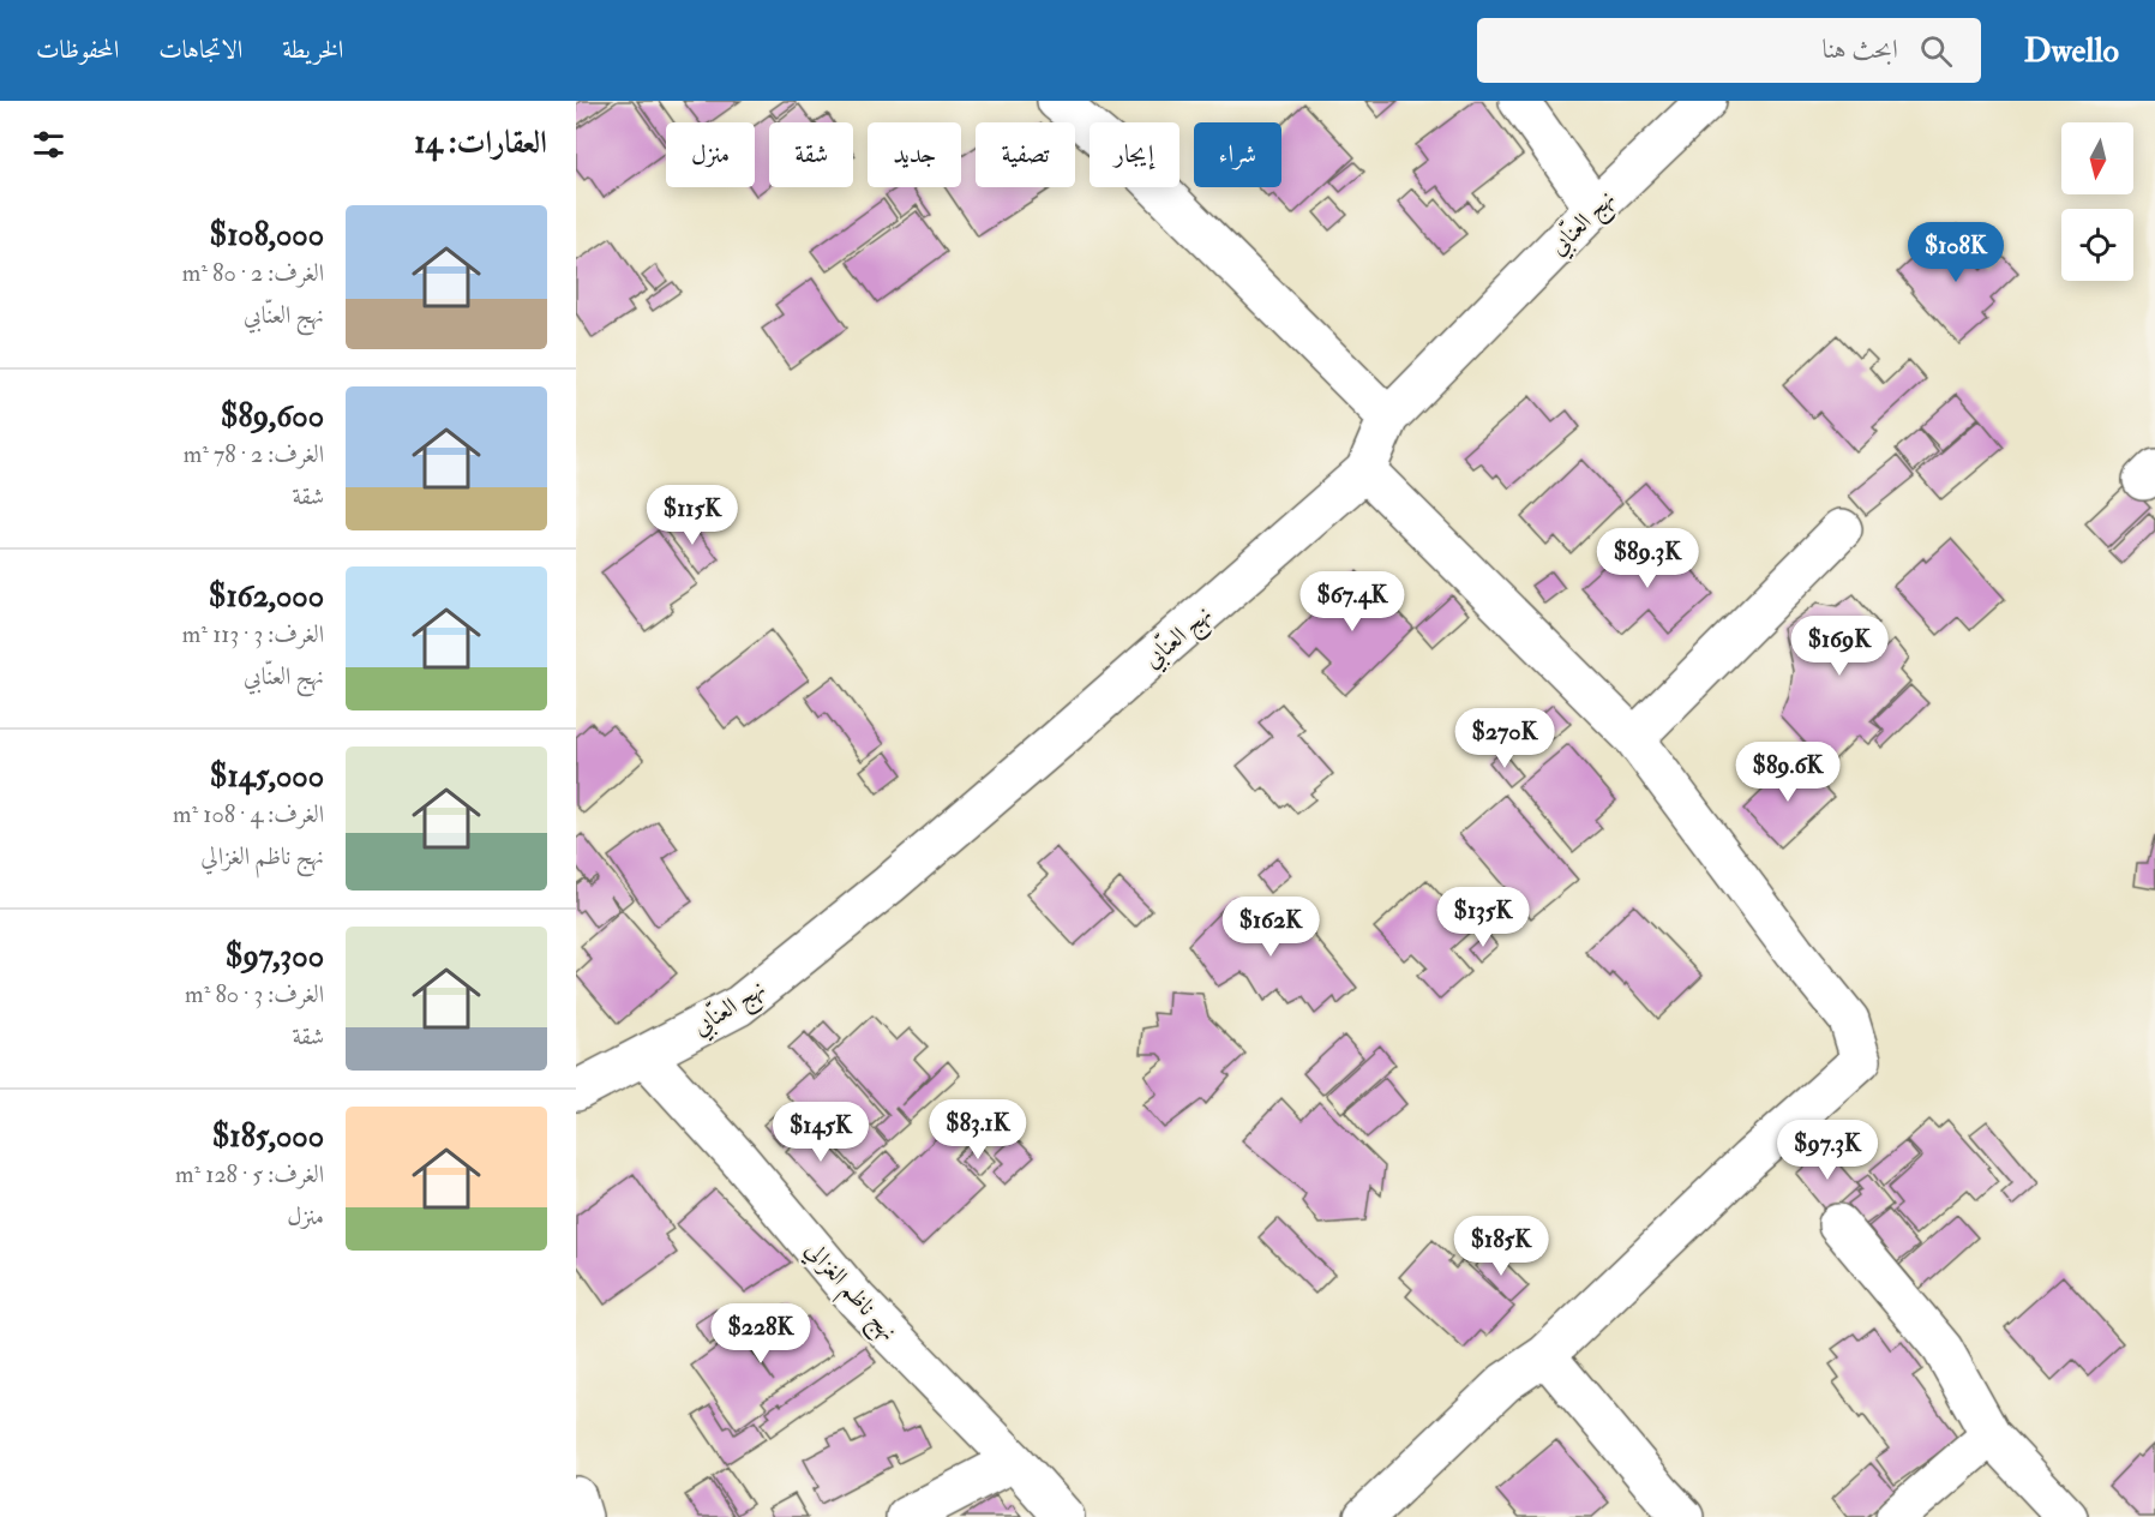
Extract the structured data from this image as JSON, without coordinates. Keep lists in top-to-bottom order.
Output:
{
  "streets": {
    "street": ["نهج العنّابي", "نهج ناظم الغزالي"]
  },
  "crossings": [
    ["نهج العنّابي", "نهج ناظم الغزالي"]
  ],
  "north": "bottom",
  "page": {
    "header": "Dwello",
    "search": "ابحث هنا",
    "nav": ["الخريطة", "الاتجاهات", "المحفوظات"],
    "heading": "العقارات: 14",
    "chip": [
      "شراء",
      "إيجار",
      "تصفية",
      "جديد",
      "شقة",
      "منزل"
    ],
    "list": [
      {
        "name": "$108,000",
        "note": "الغرف: 2 · 80 m² · نهج العنّابي"
      },
      {
        "name": "$89,600",
        "note": "الغرف: 2 · 78 m² · شقة"
      },
      {
        "name": "$162,000",
        "note": "الغرف: 3 · 113 m² · نهج العنّابي"
      },
      {
        "name": "$145,000",
        "note": "الغرف: 4 · 108 m² · نهج ناظم الغزالي"
      },
      {
        "name": "$97,300",
        "note": "الغرف: 3 · 80 m² · شقة"
      },
      {
        "name": "$185,000",
        "note": "الغرف: 5 · 128 m² · منزل"
      }
    ],
    "price": [
      "$108K",
      "$115K",
      "$89.3K",
      "$67.4K",
      "$169K",
      "$270K",
      "$89.6K",
      "$135K",
      "$162K",
      "$83.1K",
      "$145K",
      "$97.3K",
      "$185K",
      "$228K"
    ]
  }
}
